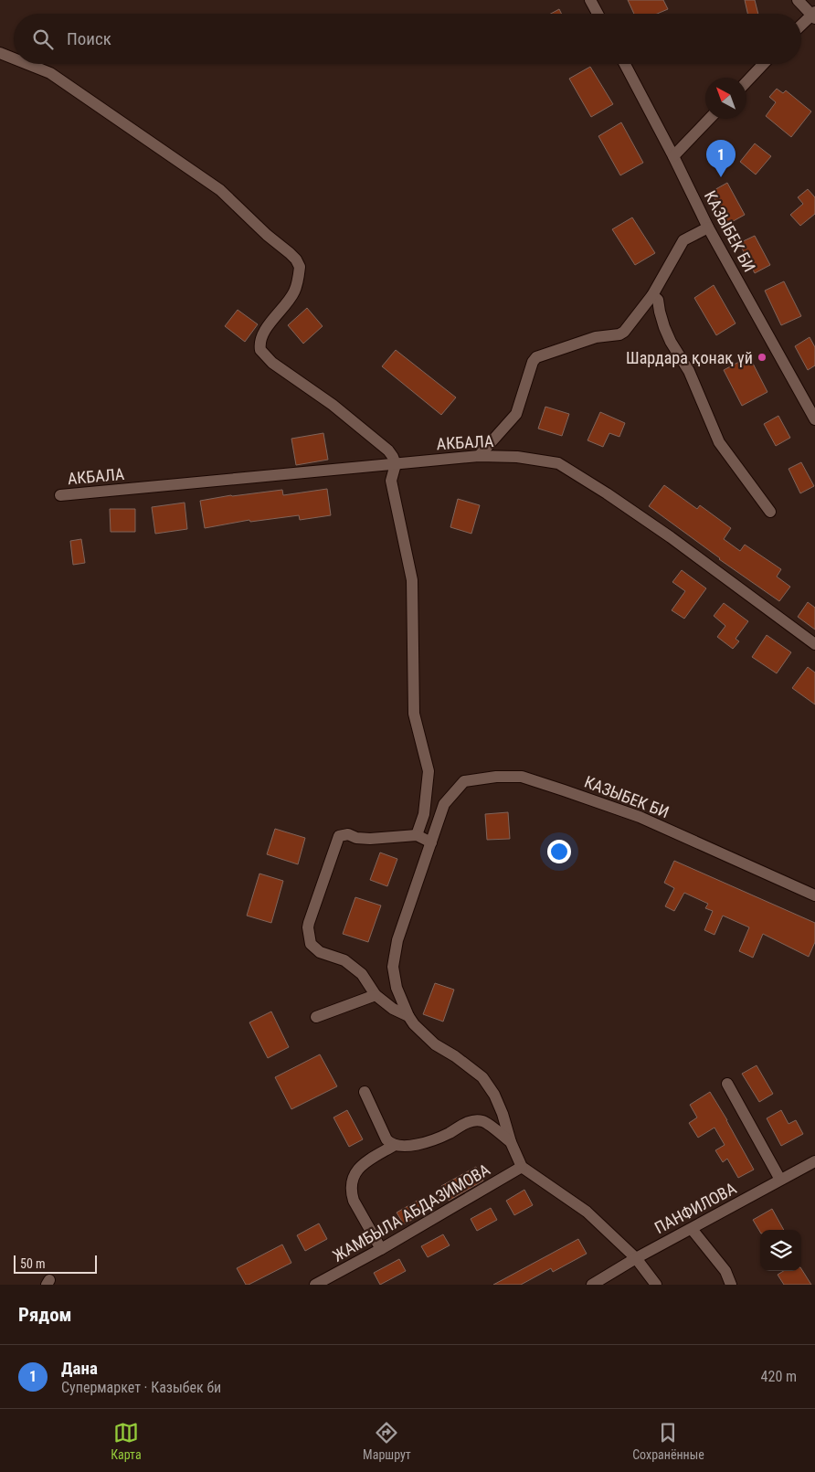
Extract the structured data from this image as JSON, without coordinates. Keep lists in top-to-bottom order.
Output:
{
  "streets": {
    "street": [
      "КАЗЫБЕК БИ",
      "АКБАЛА",
      "ПАНФИЛОВА",
      "ЖАМБЫЛА АБДАЗИМОВА"
    ]
  },
  "places": ["Шардара қонақ үй"],
  "scale_bar": "50 m",
  "north": "top left",
  "page": {
    "search": "Поиск",
    "pins": "1",
    "scale": "50 m",
    "heading": "Рядом",
    "list": [
      {
        "mark": "1",
        "name": "Дана",
        "note": "Супермаркет · Казыбек би",
        "value": "420 m"
      }
    ],
    "nav": ["Карта", "Маршрут", "Сохранённые"]
  }
}
